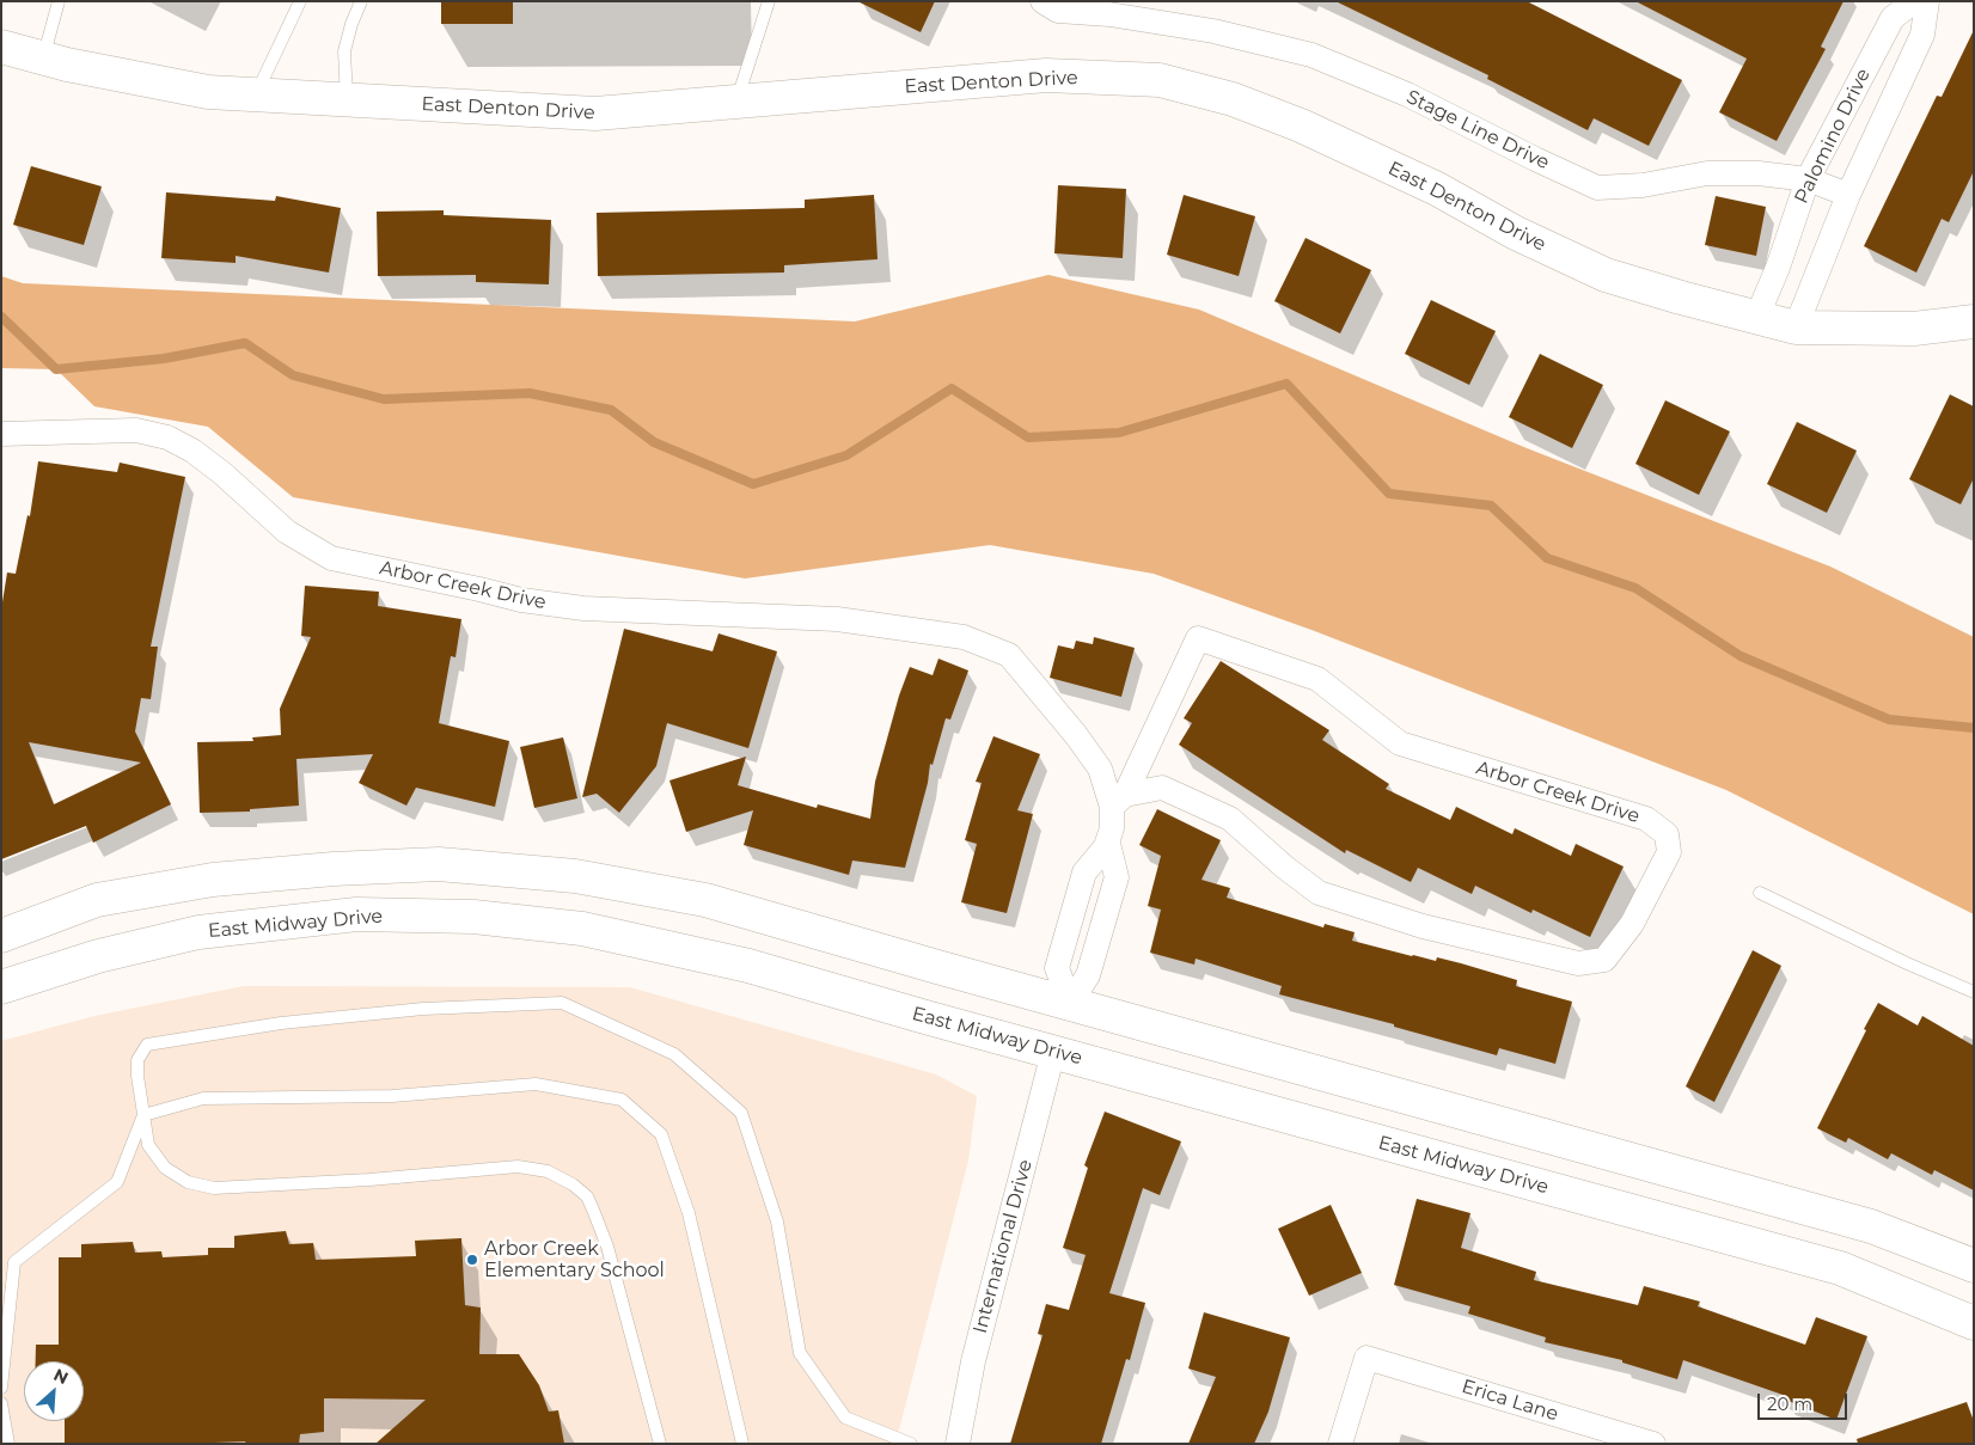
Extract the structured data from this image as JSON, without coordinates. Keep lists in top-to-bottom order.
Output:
{
  "streets": {
    "main road": ["East Denton Drive", "East Midway Drive"],
    "street": [
      "Stage Line Drive",
      "Palomino Drive",
      "Arbor Creek Drive",
      "International Drive",
      "Erica Lane"
    ]
  },
  "crossings": [
    ["East Denton Drive", "Palomino Drive"],
    ["Stage Line Drive", "Palomino Drive"],
    ["East Midway Drive", "International Drive"]
  ],
  "places": ["Arbor Creek Elementary School"],
  "scale_bar": "20 m",
  "north": "top right"
}
